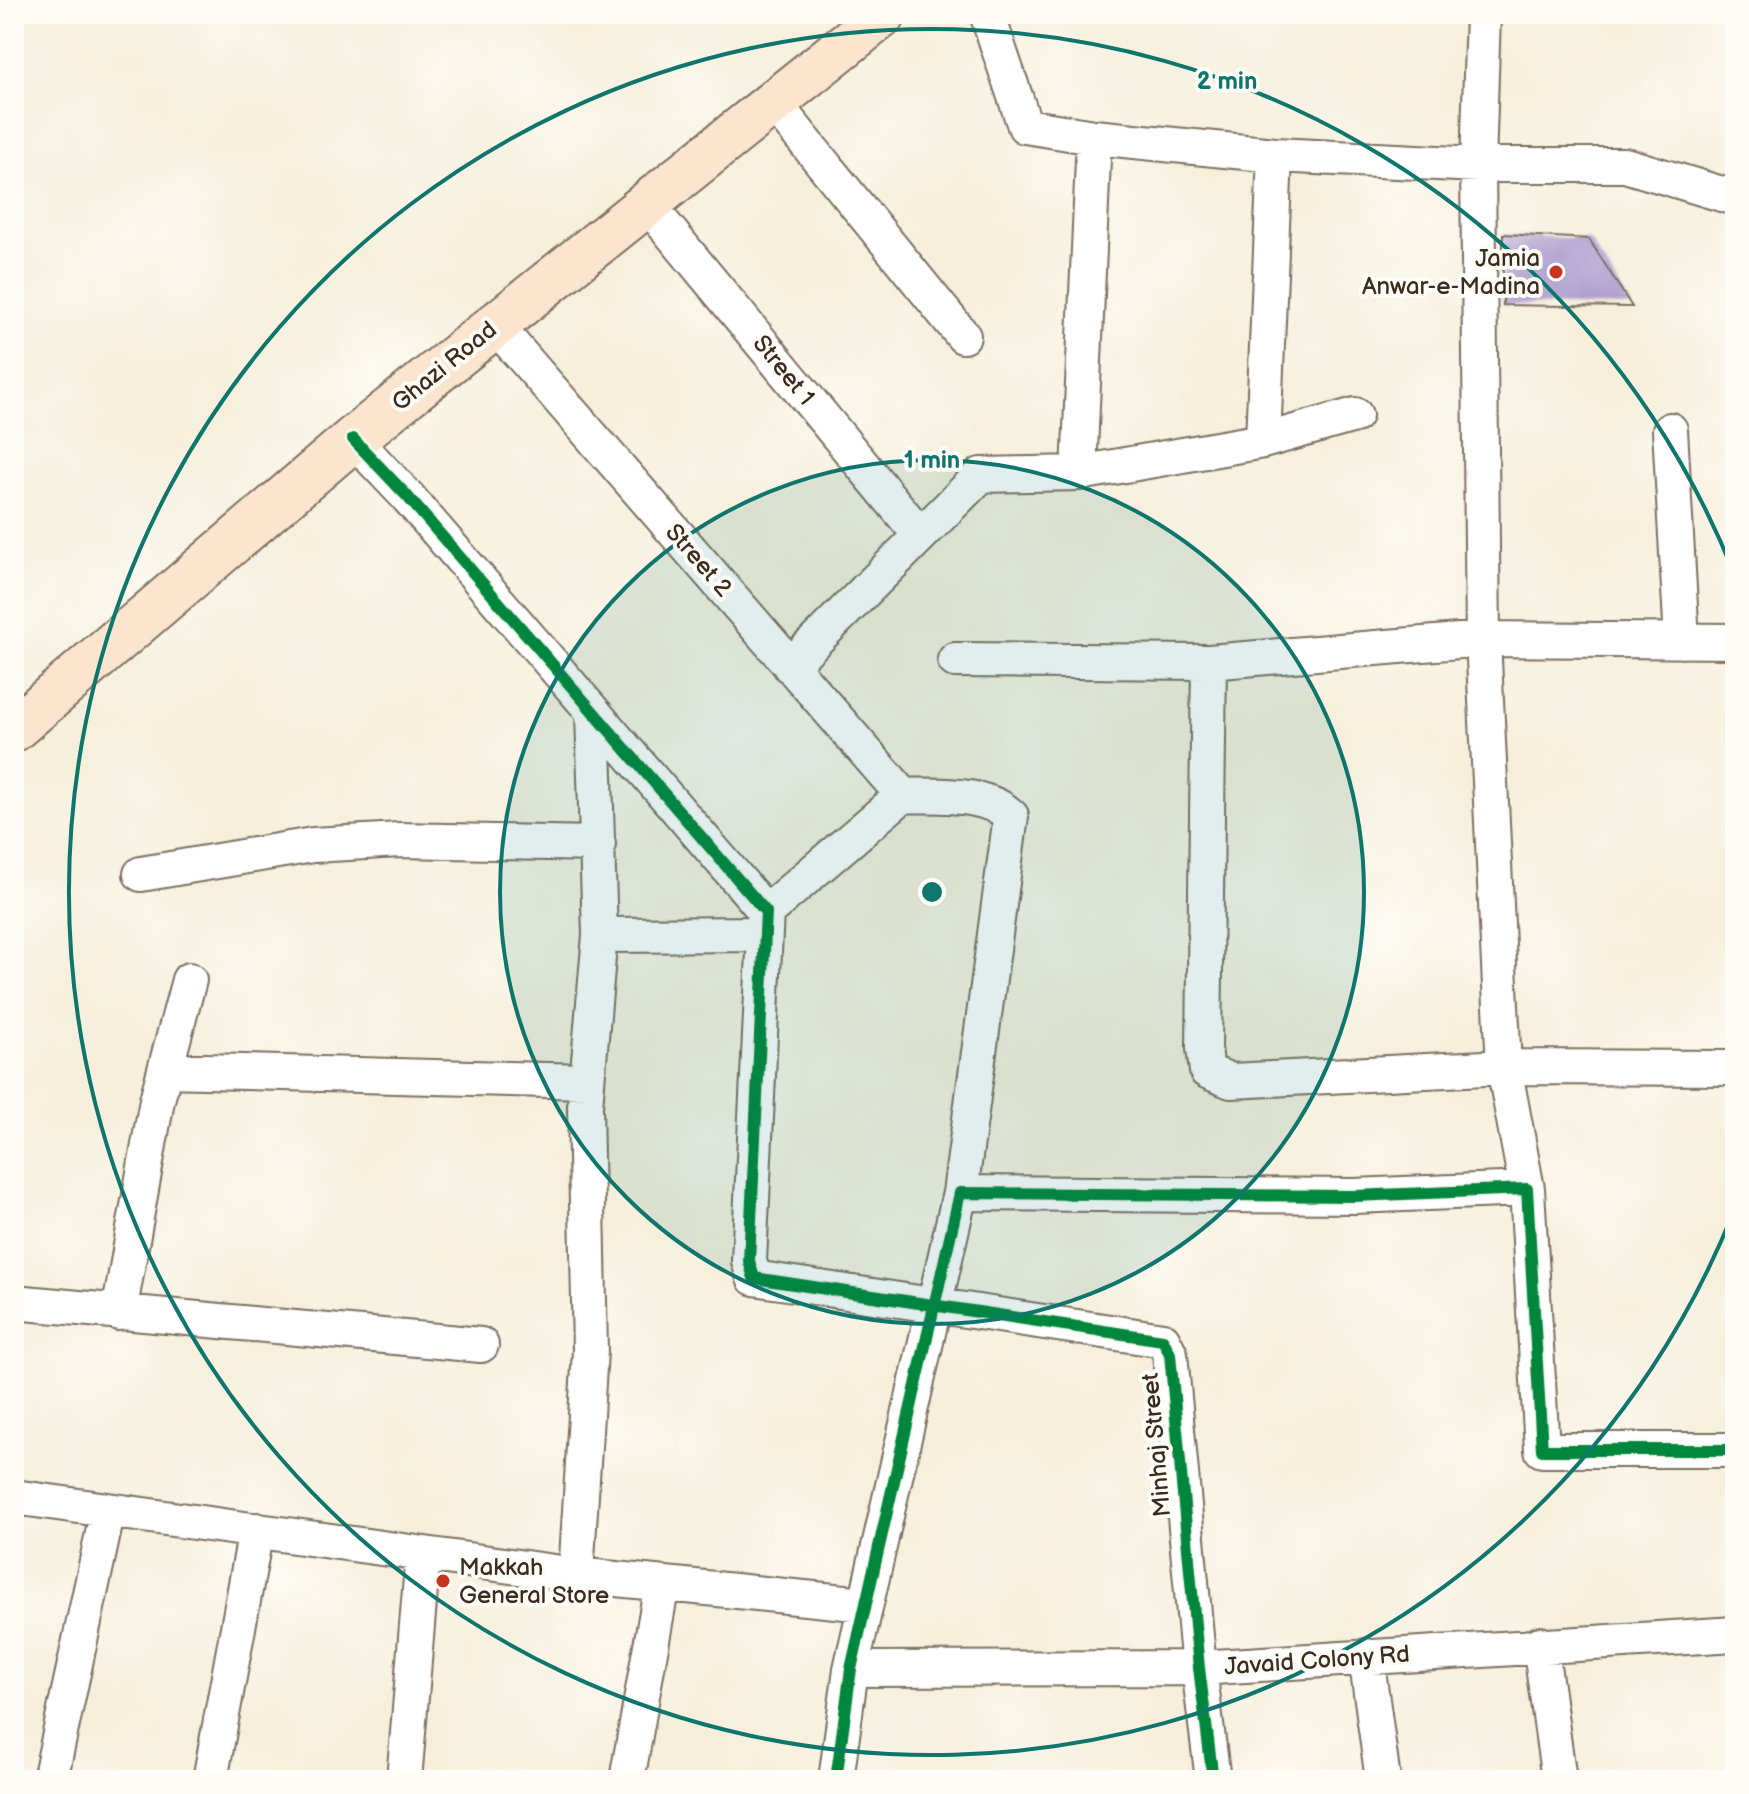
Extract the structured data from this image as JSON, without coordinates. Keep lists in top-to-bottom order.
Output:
{
  "streets": {
    "main road": ["Ghazi Road"],
    "street": [
      "Street 1",
      "Street 2",
      "Minhaj Street",
      "Javaid Colony Rd"
    ]
  },
  "crossings": [
    ["Ghazi Road", "Street 1"],
    ["Ghazi Road", "Street 2"],
    ["Minhaj Street", "Javaid Colony Rd"]
  ],
  "places": ["Jamia Anwar-e-Madina", "Makkah General Store"],
  "rings": ["2 min", "1 min"]
}
